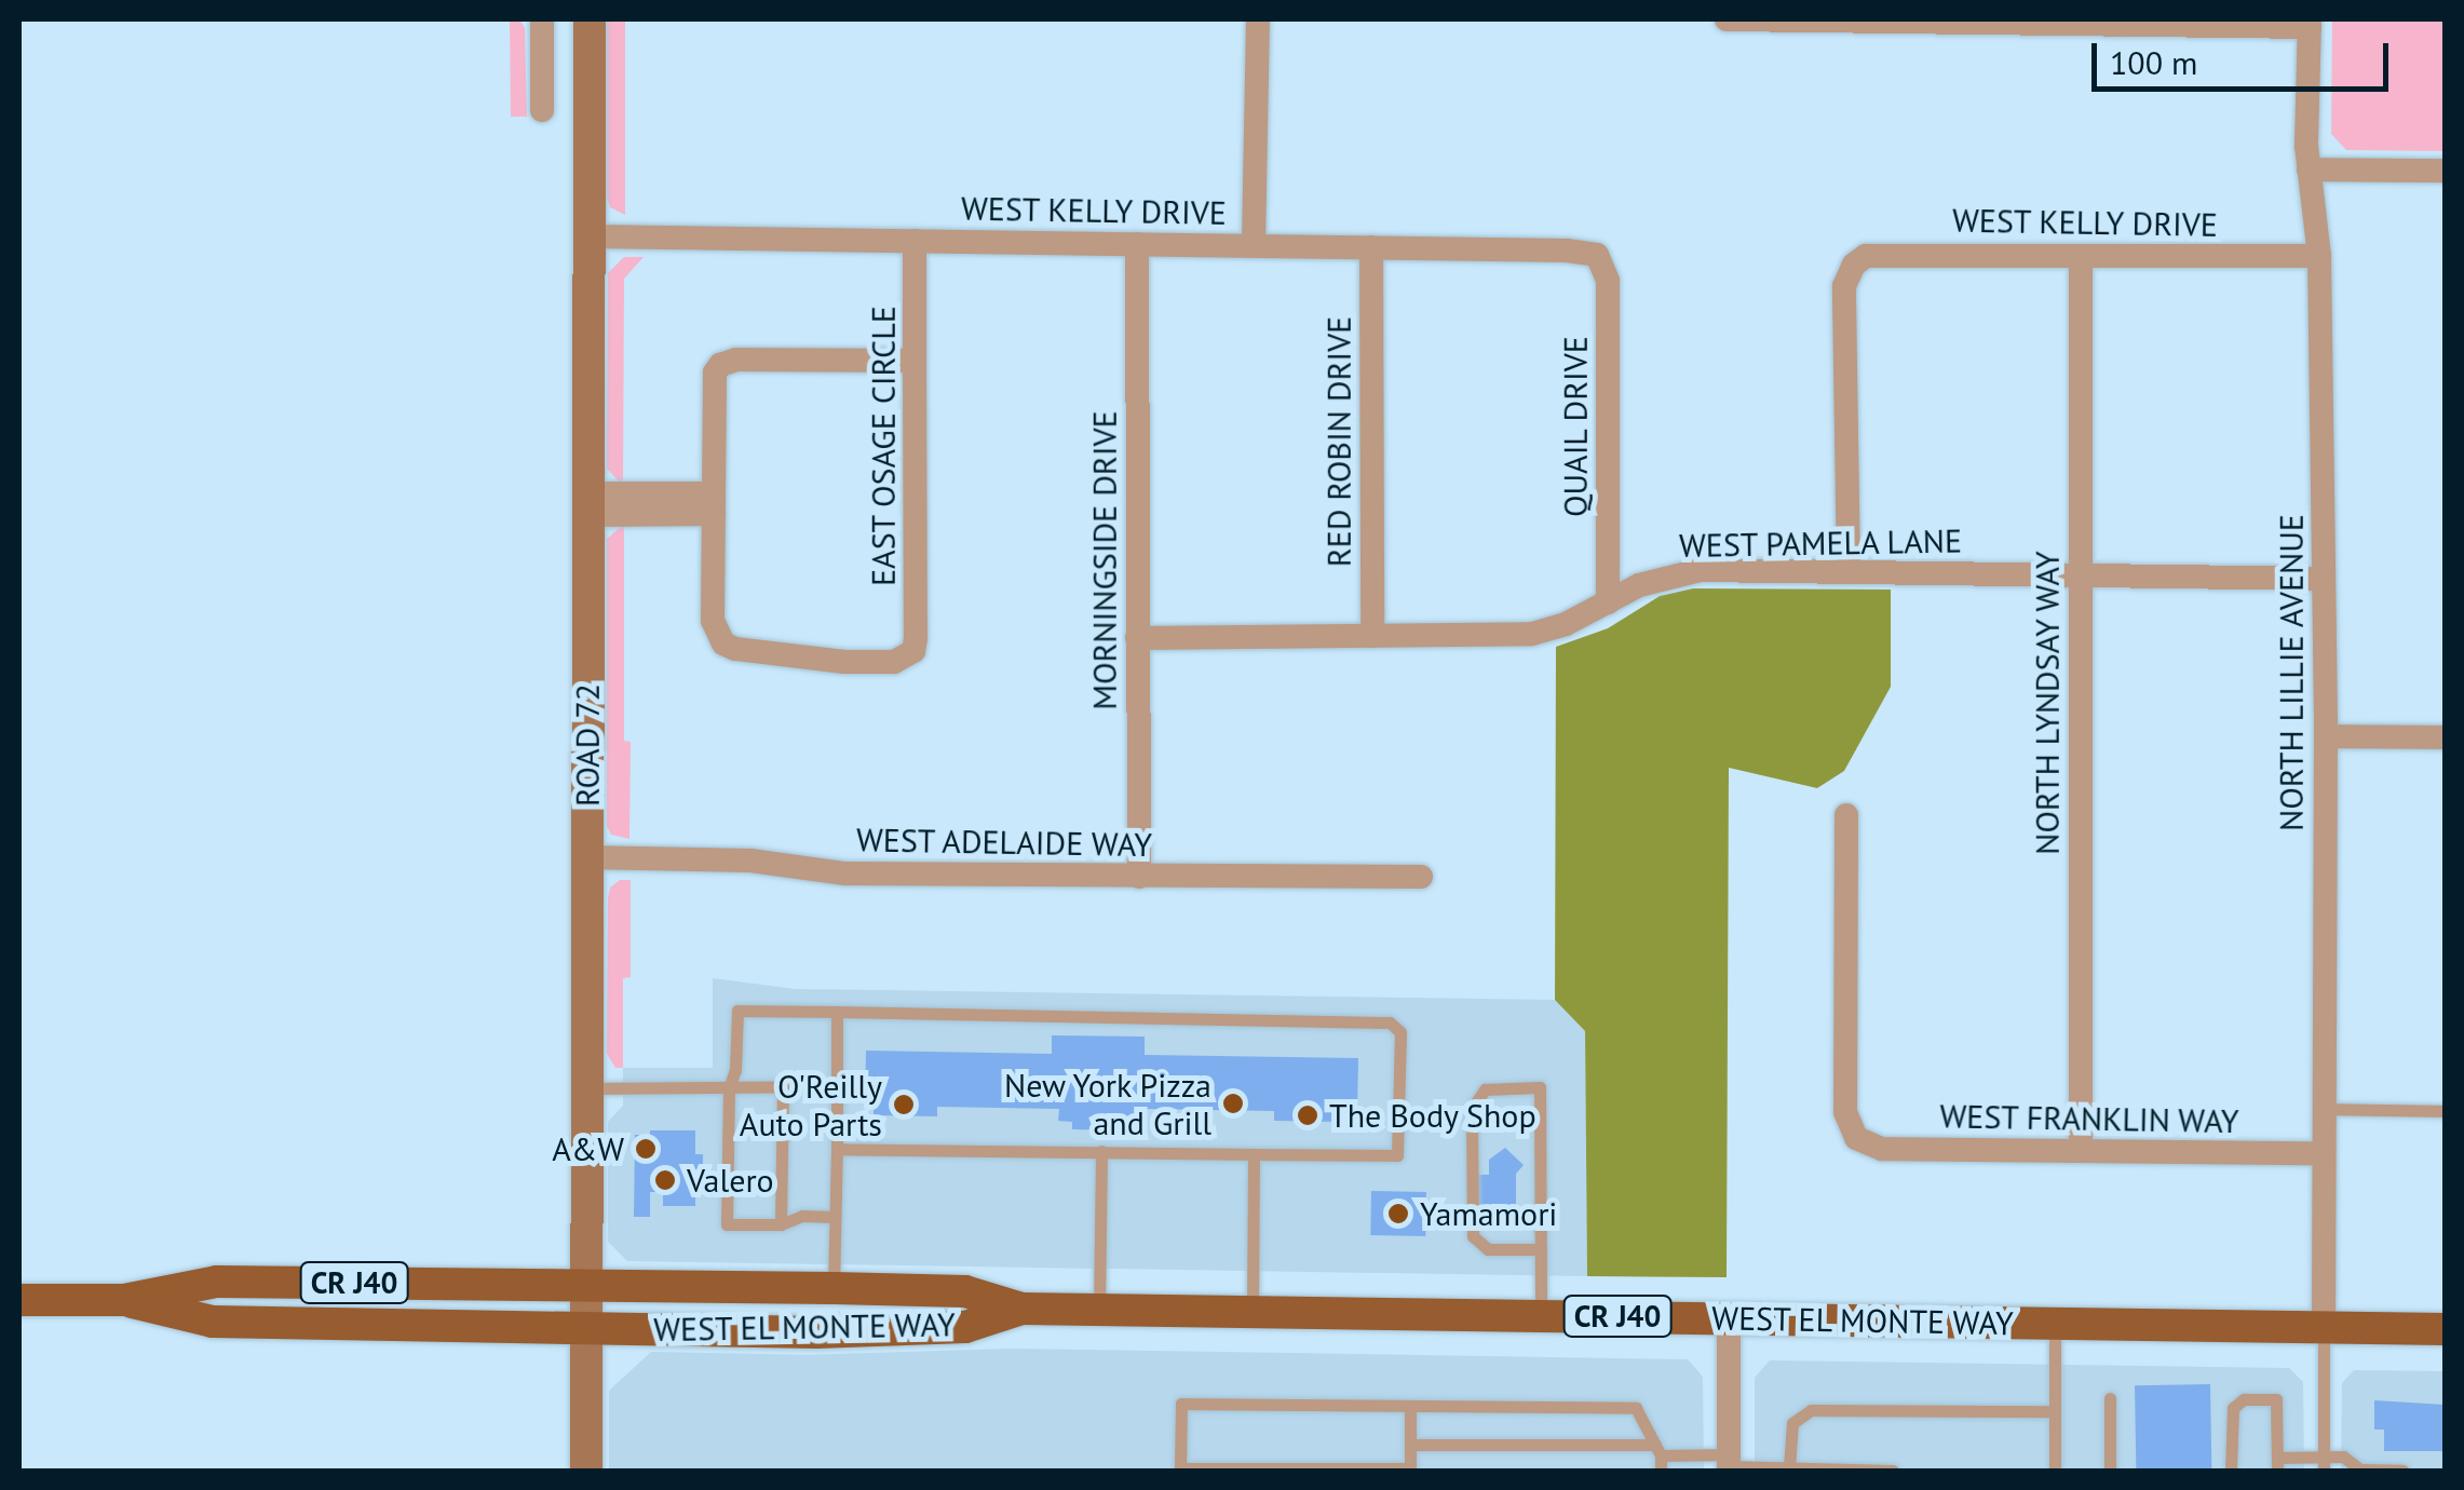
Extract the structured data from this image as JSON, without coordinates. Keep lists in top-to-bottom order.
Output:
{
  "streets": {
    "main road": ["CR J40", "WEST EL MONTE WAY"],
    "street": [
      "WEST KELLY DRIVE",
      "QUAIL DRIVE",
      "RED ROBIN DRIVE",
      "EAST OSAGE CIRCLE",
      "WEST PAMELA LANE",
      "MORNINGSIDE DRIVE",
      "NORTH LILLIE AVENUE",
      "NORTH LYNDSAY WAY",
      "ROAD 72",
      "WEST ADELAIDE WAY",
      "WEST FRANKLIN WAY"
    ]
  },
  "crossings": [
    ["WEST KELLY DRIVE", "QUAIL DRIVE"],
    ["WEST KELLY DRIVE", "RED ROBIN DRIVE"],
    ["WEST KELLY DRIVE", "EAST OSAGE CIRCLE"],
    ["WEST KELLY DRIVE", "WEST PAMELA LANE"],
    ["WEST KELLY DRIVE", "MORNINGSIDE DRIVE"],
    ["WEST KELLY DRIVE", "NORTH LILLIE AVENUE"],
    ["WEST KELLY DRIVE", "NORTH LYNDSAY WAY"],
    ["WEST KELLY DRIVE", "ROAD 72"],
    ["QUAIL DRIVE", "WEST PAMELA LANE"],
    ["RED ROBIN DRIVE", "WEST PAMELA LANE"],
    ["WEST PAMELA LANE", "MORNINGSIDE DRIVE"],
    ["WEST PAMELA LANE", "NORTH LILLIE AVENUE"],
    ["WEST PAMELA LANE", "NORTH LYNDSAY WAY"],
    ["MORNINGSIDE DRIVE", "WEST ADELAIDE WAY"],
    ["NORTH LILLIE AVENUE", "WEST FRANKLIN WAY"],
    ["NORTH LILLIE AVENUE", "WEST EL MONTE WAY"],
    ["NORTH LYNDSAY WAY", "WEST FRANKLIN WAY"],
    ["ROAD 72", "WEST ADELAIDE WAY"],
    ["ROAD 72", "CR J40"],
    ["ROAD 72", "WEST EL MONTE WAY"],
    ["CR J40", "WEST EL MONTE WAY"]
  ],
  "places": [
    "New York Pizza and Grill",
    "O'Reilly Auto Parts",
    "The Body Shop",
    "A&W",
    "Valero",
    "Yamamori"
  ],
  "scale_bar": "100 m"
}
